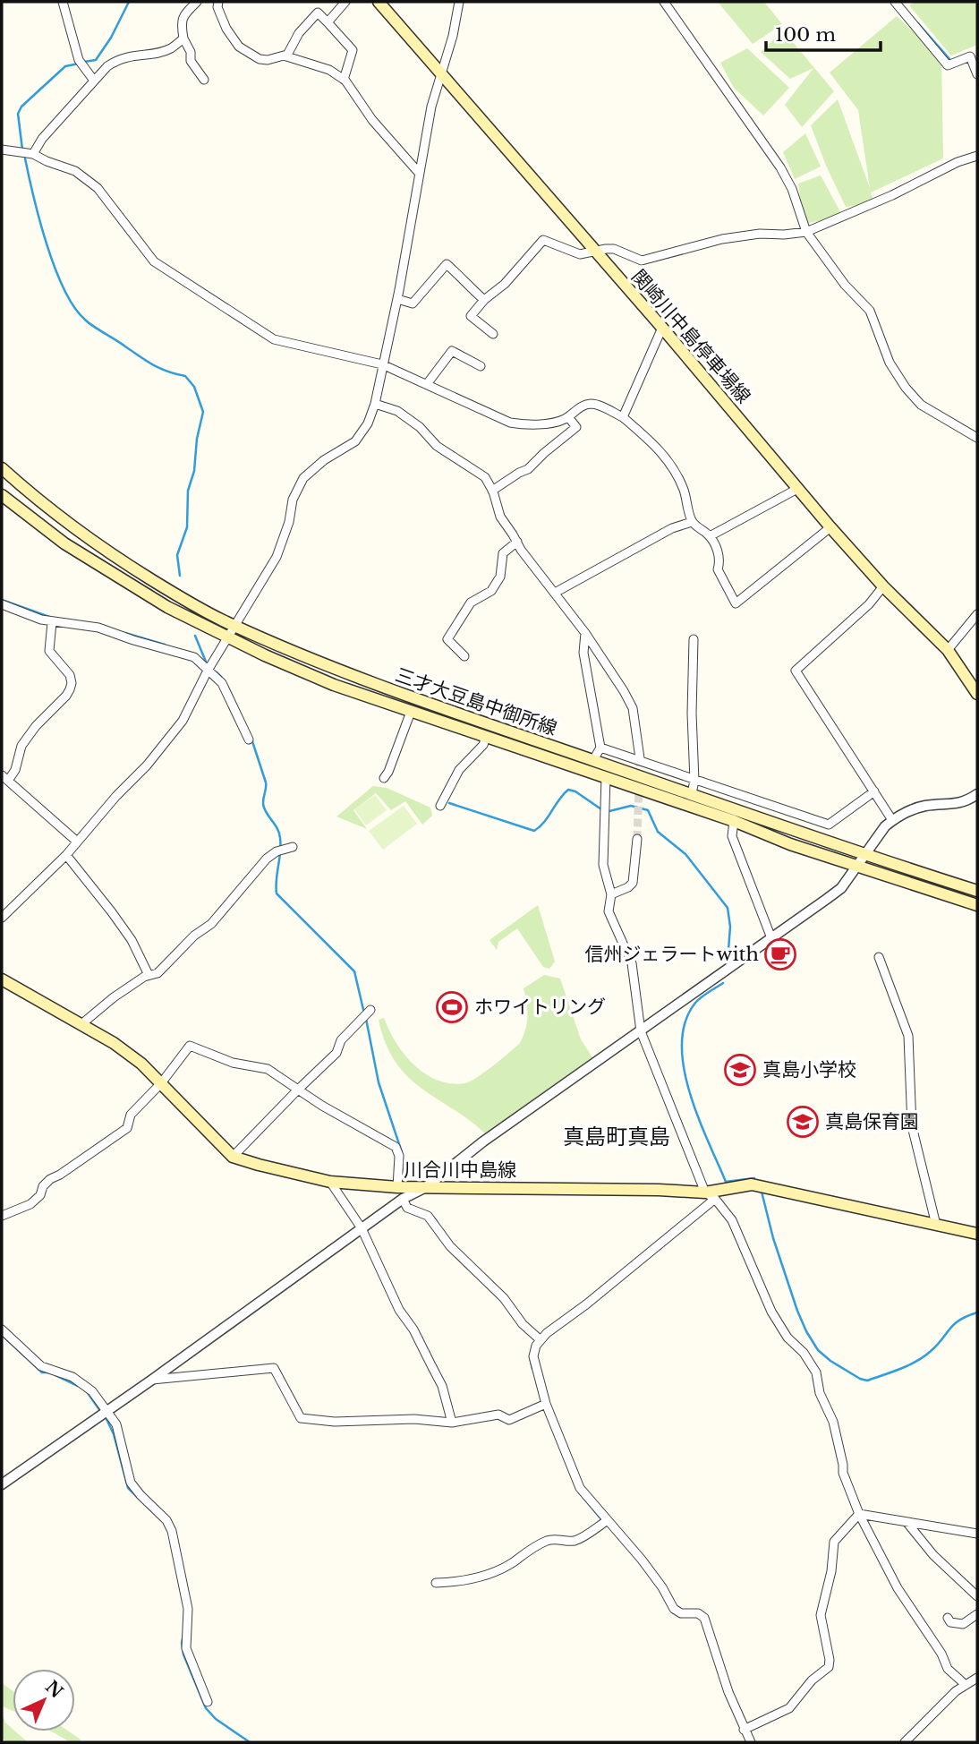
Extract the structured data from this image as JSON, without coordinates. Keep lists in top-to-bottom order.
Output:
{
  "streets": {
    "main road": ["関崎川中島停車場線", "三才大豆島中御所線", "川合川中島線"]
  },
  "districts": ["真島町真島"],
  "places": {
    "cafe": ["信州ジェラートwith"],
    "sports": ["ホワイトリング"],
    "school or university": ["真島小学校", "真島保育園"]
  },
  "scale_bar": "100 m",
  "north": "top right"
}
